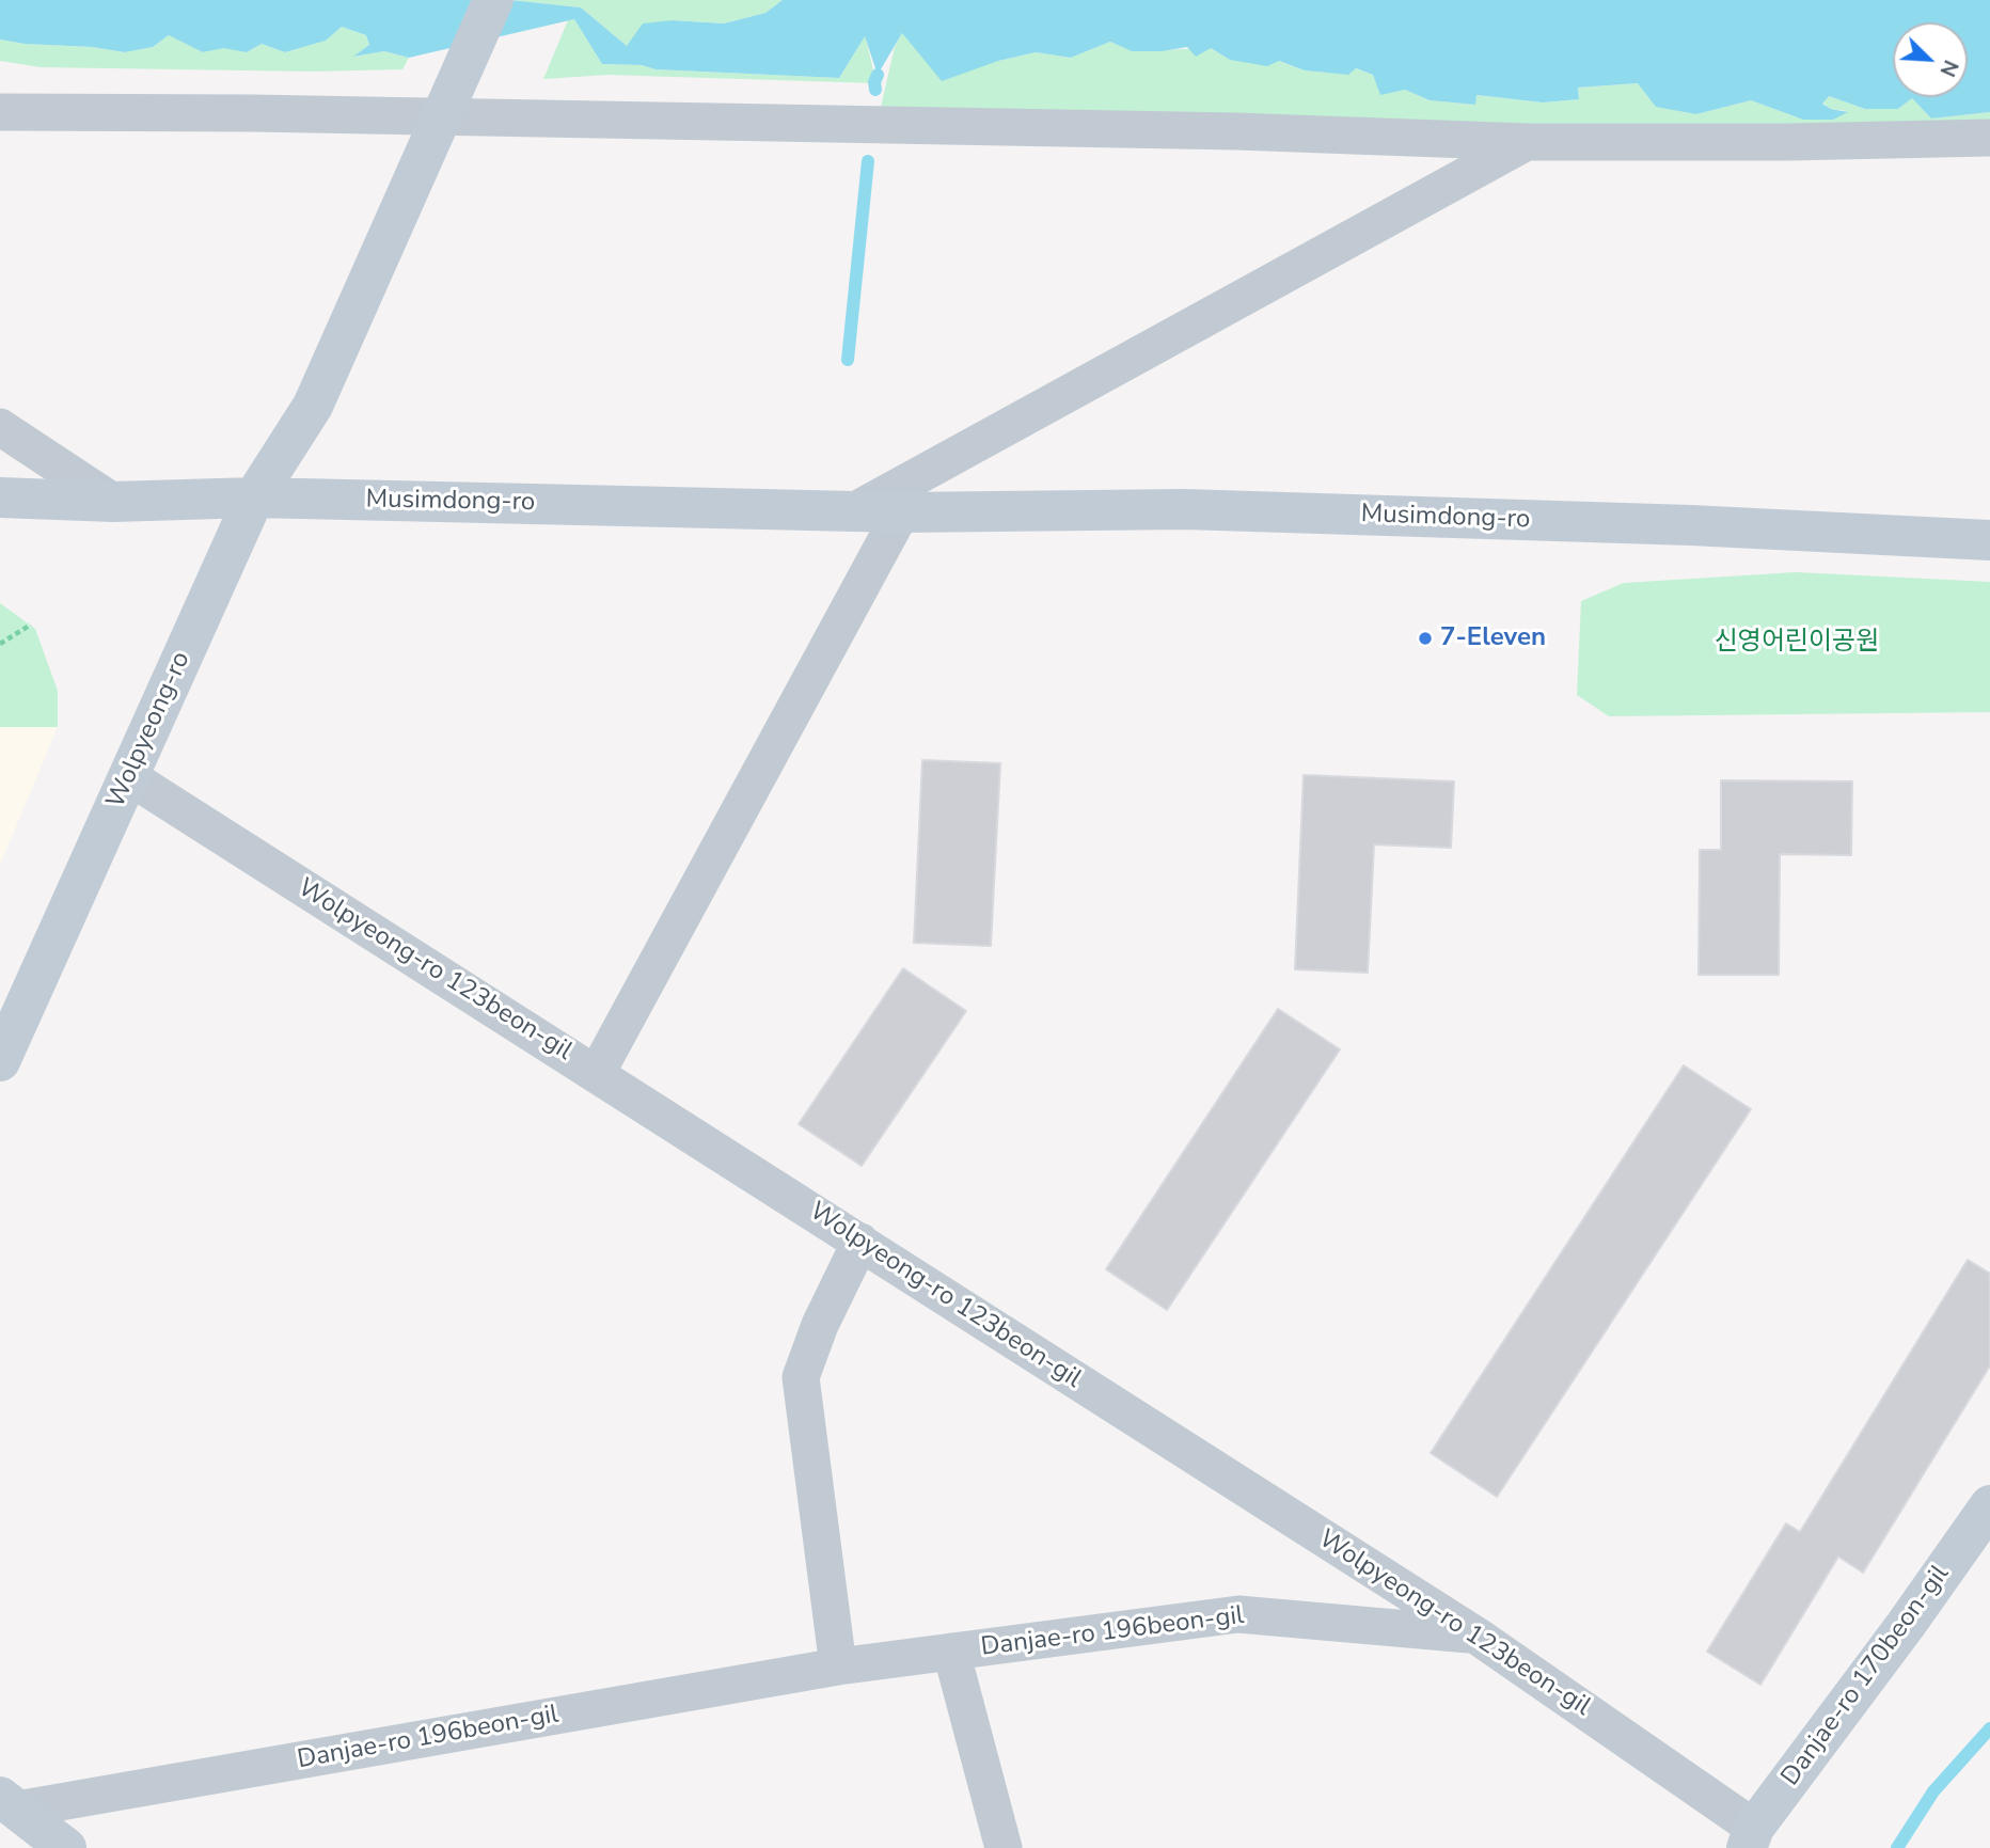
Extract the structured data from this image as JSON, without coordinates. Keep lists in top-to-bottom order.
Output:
{
  "streets": {
    "street": [
      "Musimdong-ro",
      "Wolpyeong-ro",
      "Wolpyeong-ro 123beon-gil",
      "Danjae-ro 196beon-gil",
      "Danjae-ro 170beon-gil"
    ]
  },
  "crossings": [
    ["Musimdong-ro", "Wolpyeong-ro"],
    ["Wolpyeong-ro", "Wolpyeong-ro 123beon-gil"],
    ["Wolpyeong-ro 123beon-gil", "Danjae-ro 196beon-gil"],
    ["Wolpyeong-ro 123beon-gil", "Danjae-ro 170beon-gil"]
  ],
  "parks": ["신영어린이공원"],
  "places": ["7-Eleven"],
  "north": "bottom right"
}
